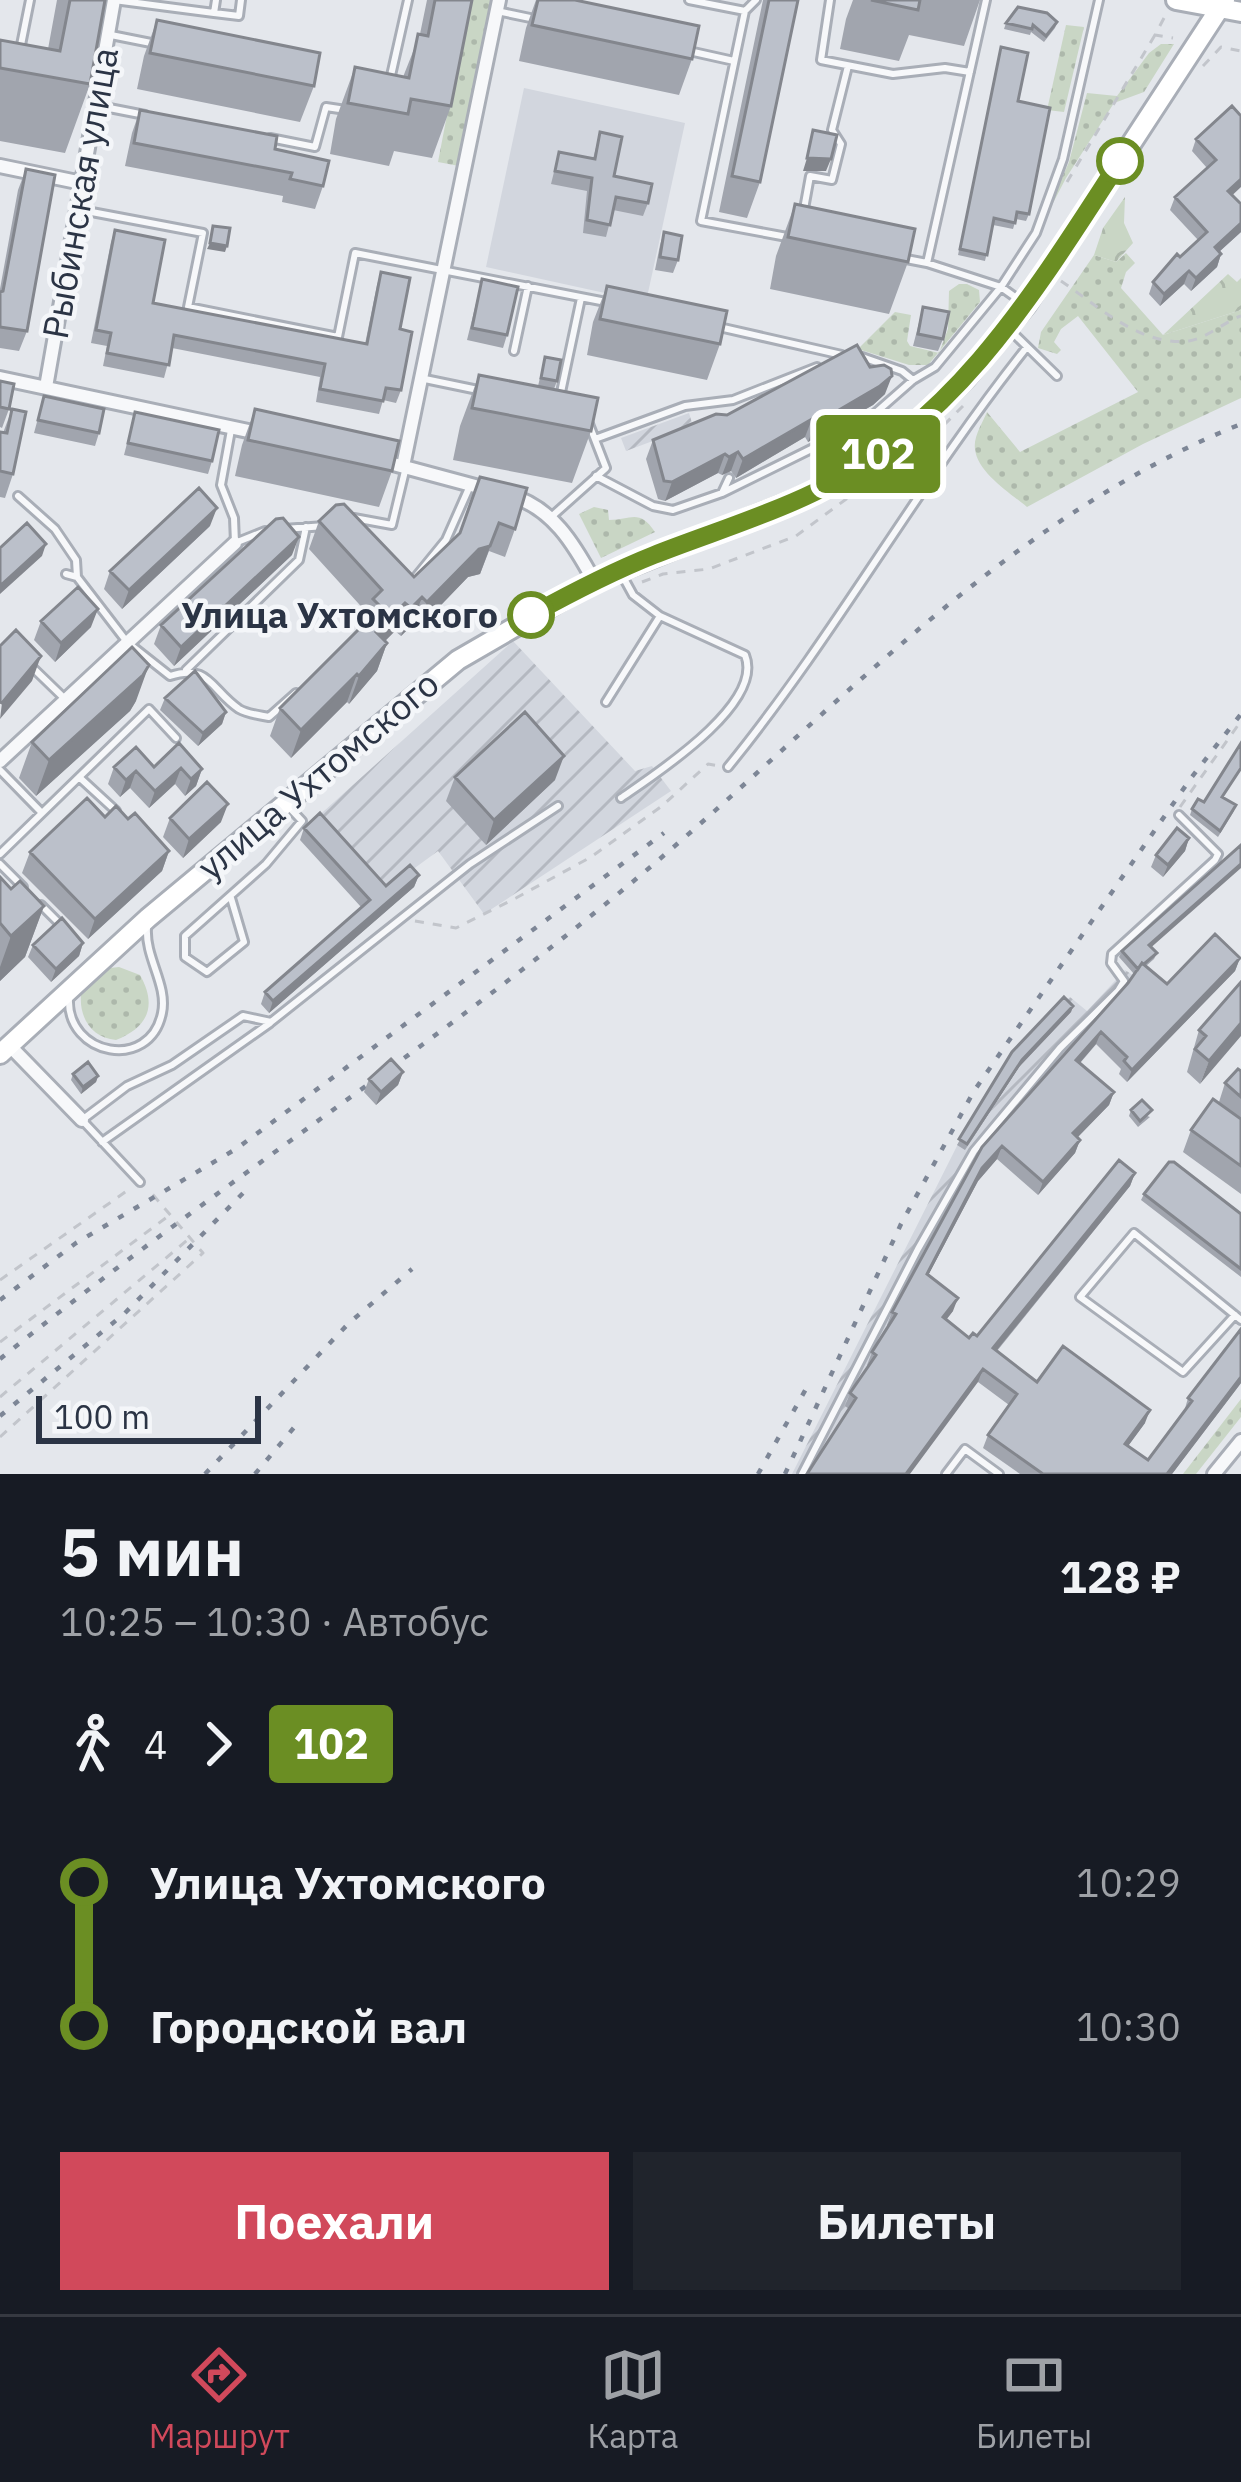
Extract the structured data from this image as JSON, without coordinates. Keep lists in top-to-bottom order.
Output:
{
  "streets": {
    "street": ["Рыбинская улица", "улица Ухтомского"]
  },
  "places": ["Улица Ухтомского"],
  "lines": ["bus line 102"],
  "scale_bar": "100 m",
  "page": {
    "on_map": "102",
    "scale": "100 m",
    "heading": ["5 мин", "10:25 – 10:30 · Автобус", "128 ₽"],
    "legs": ["4", "102"],
    "list": [
      {
        "name": "Улица Ухтомского",
        "value": "10:29"
      },
      {
        "name": "Городской вал",
        "value": "10:30"
      }
    ],
    "buttons": ["Поехали", "Билеты"],
    "tabs": ["Маршрут", "Карта", "Билеты"]
  }
}
